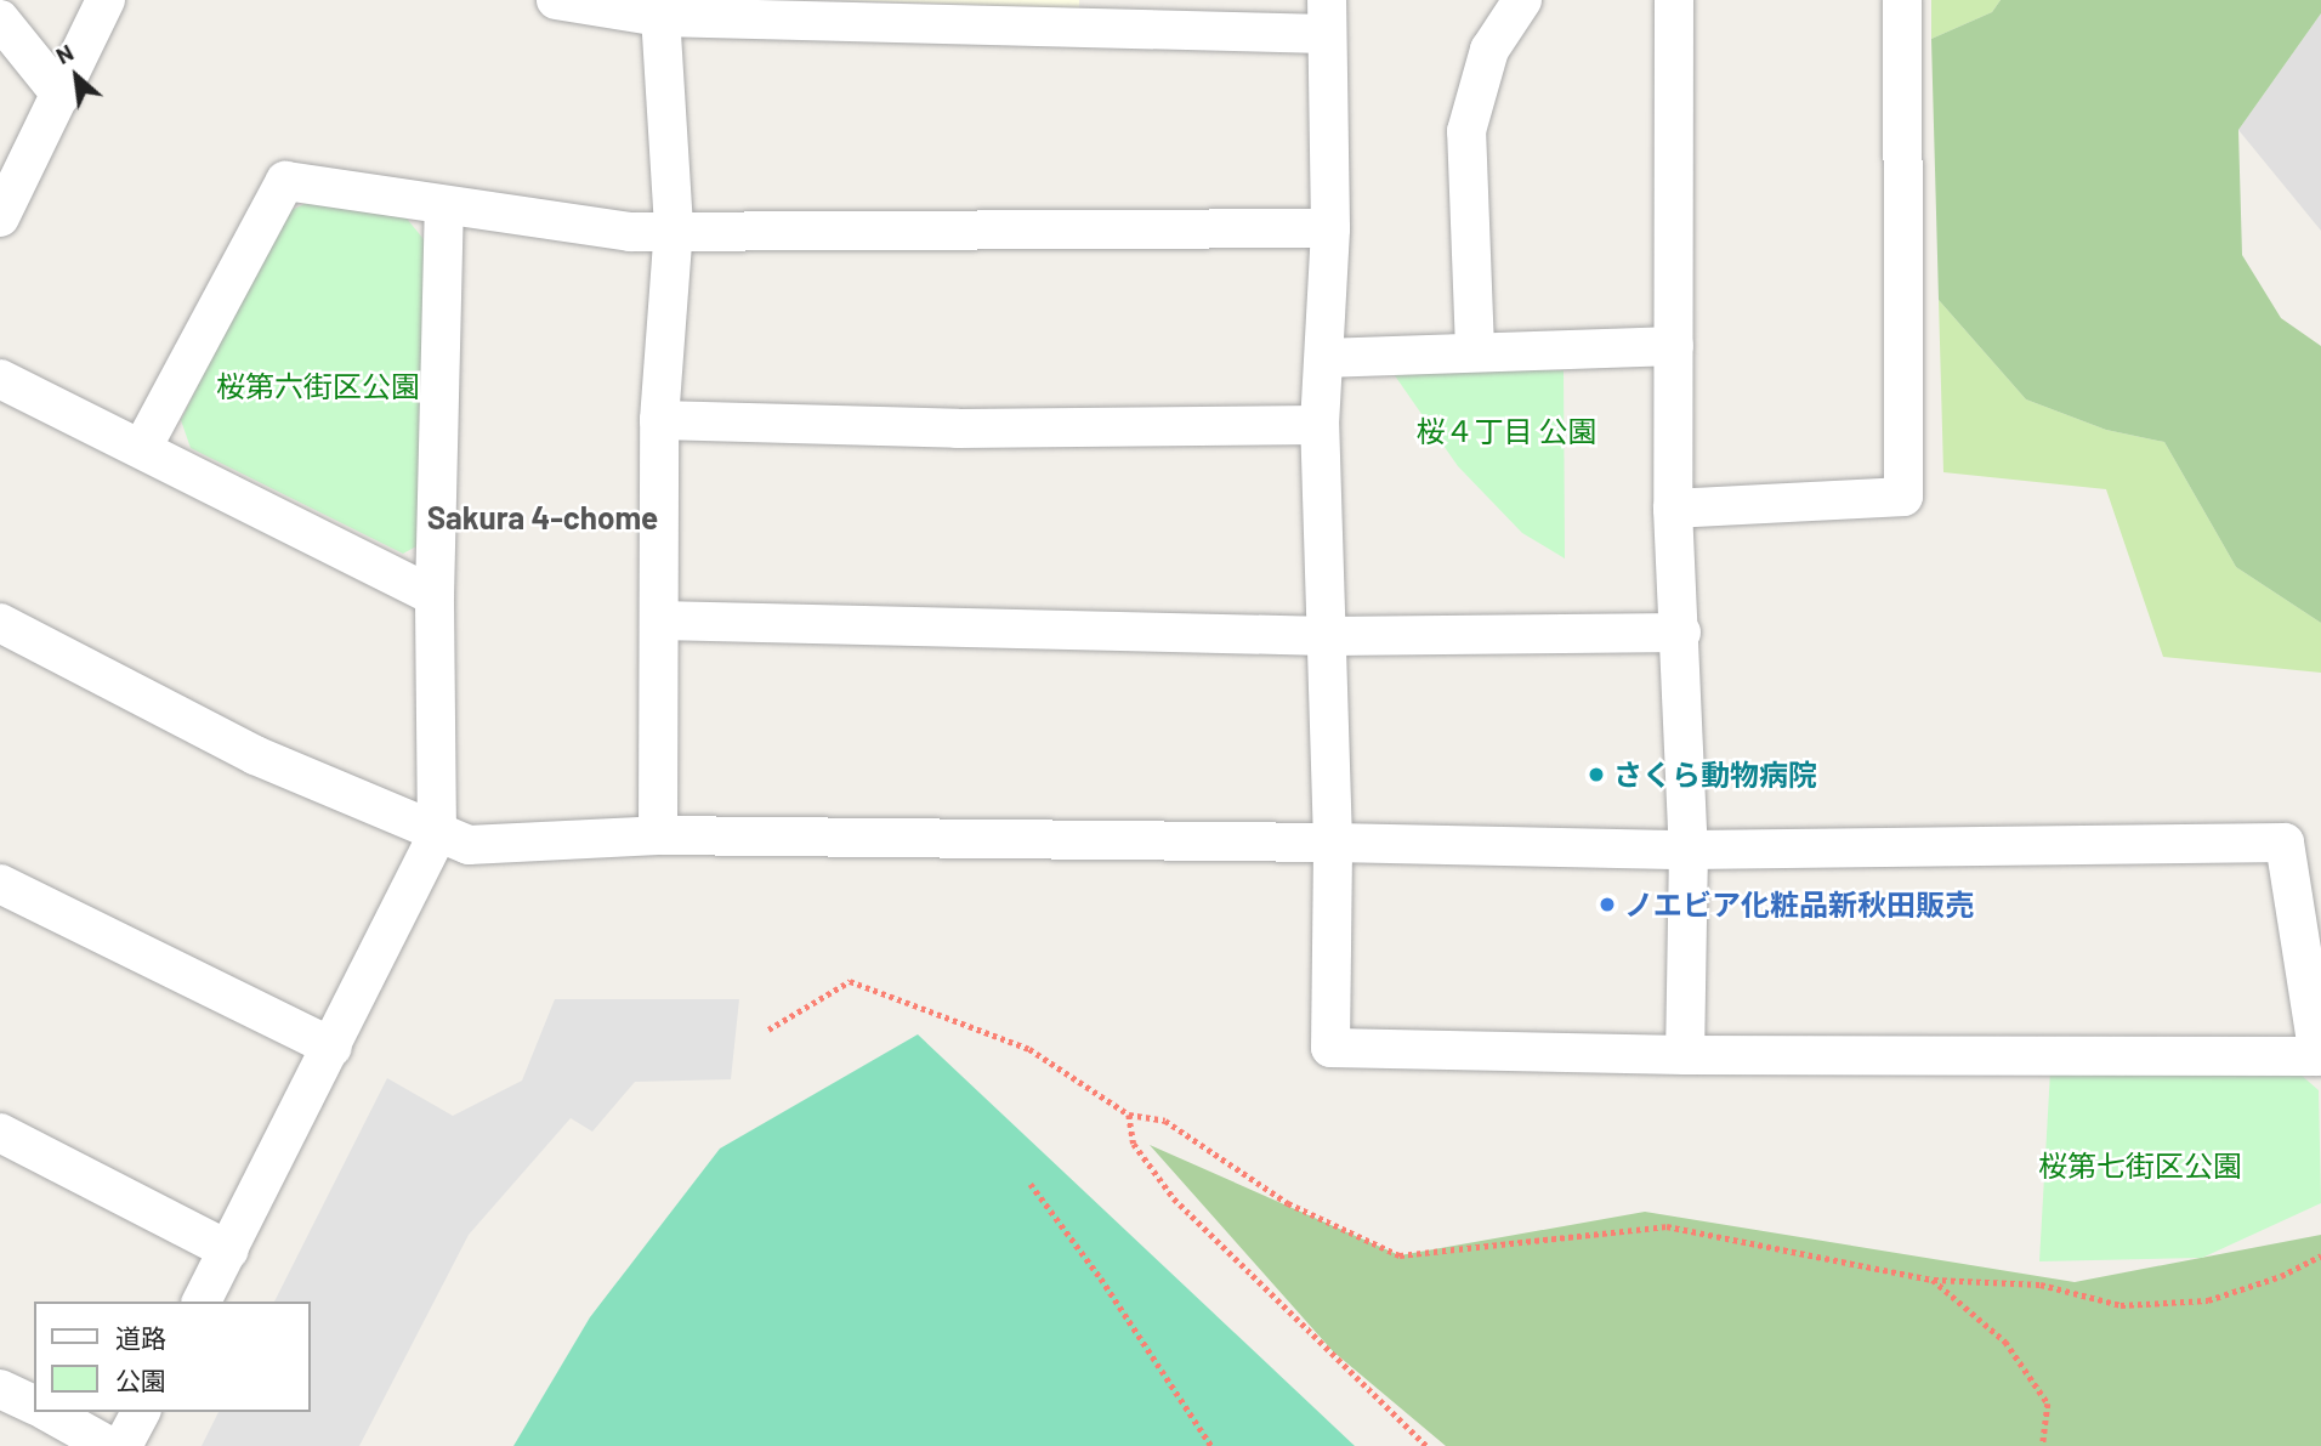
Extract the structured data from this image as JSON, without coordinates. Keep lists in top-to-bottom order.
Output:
{
  "districts": ["Sakura 4-chome"],
  "parks": ["桜第六街区公園", "桜４丁目 公園", "桜第七街区公園"],
  "places": ["さくら動物病院", "ノエビア化粧品新秋田販売"],
  "legend": ["道路", "公園"],
  "north": "top left"
}
